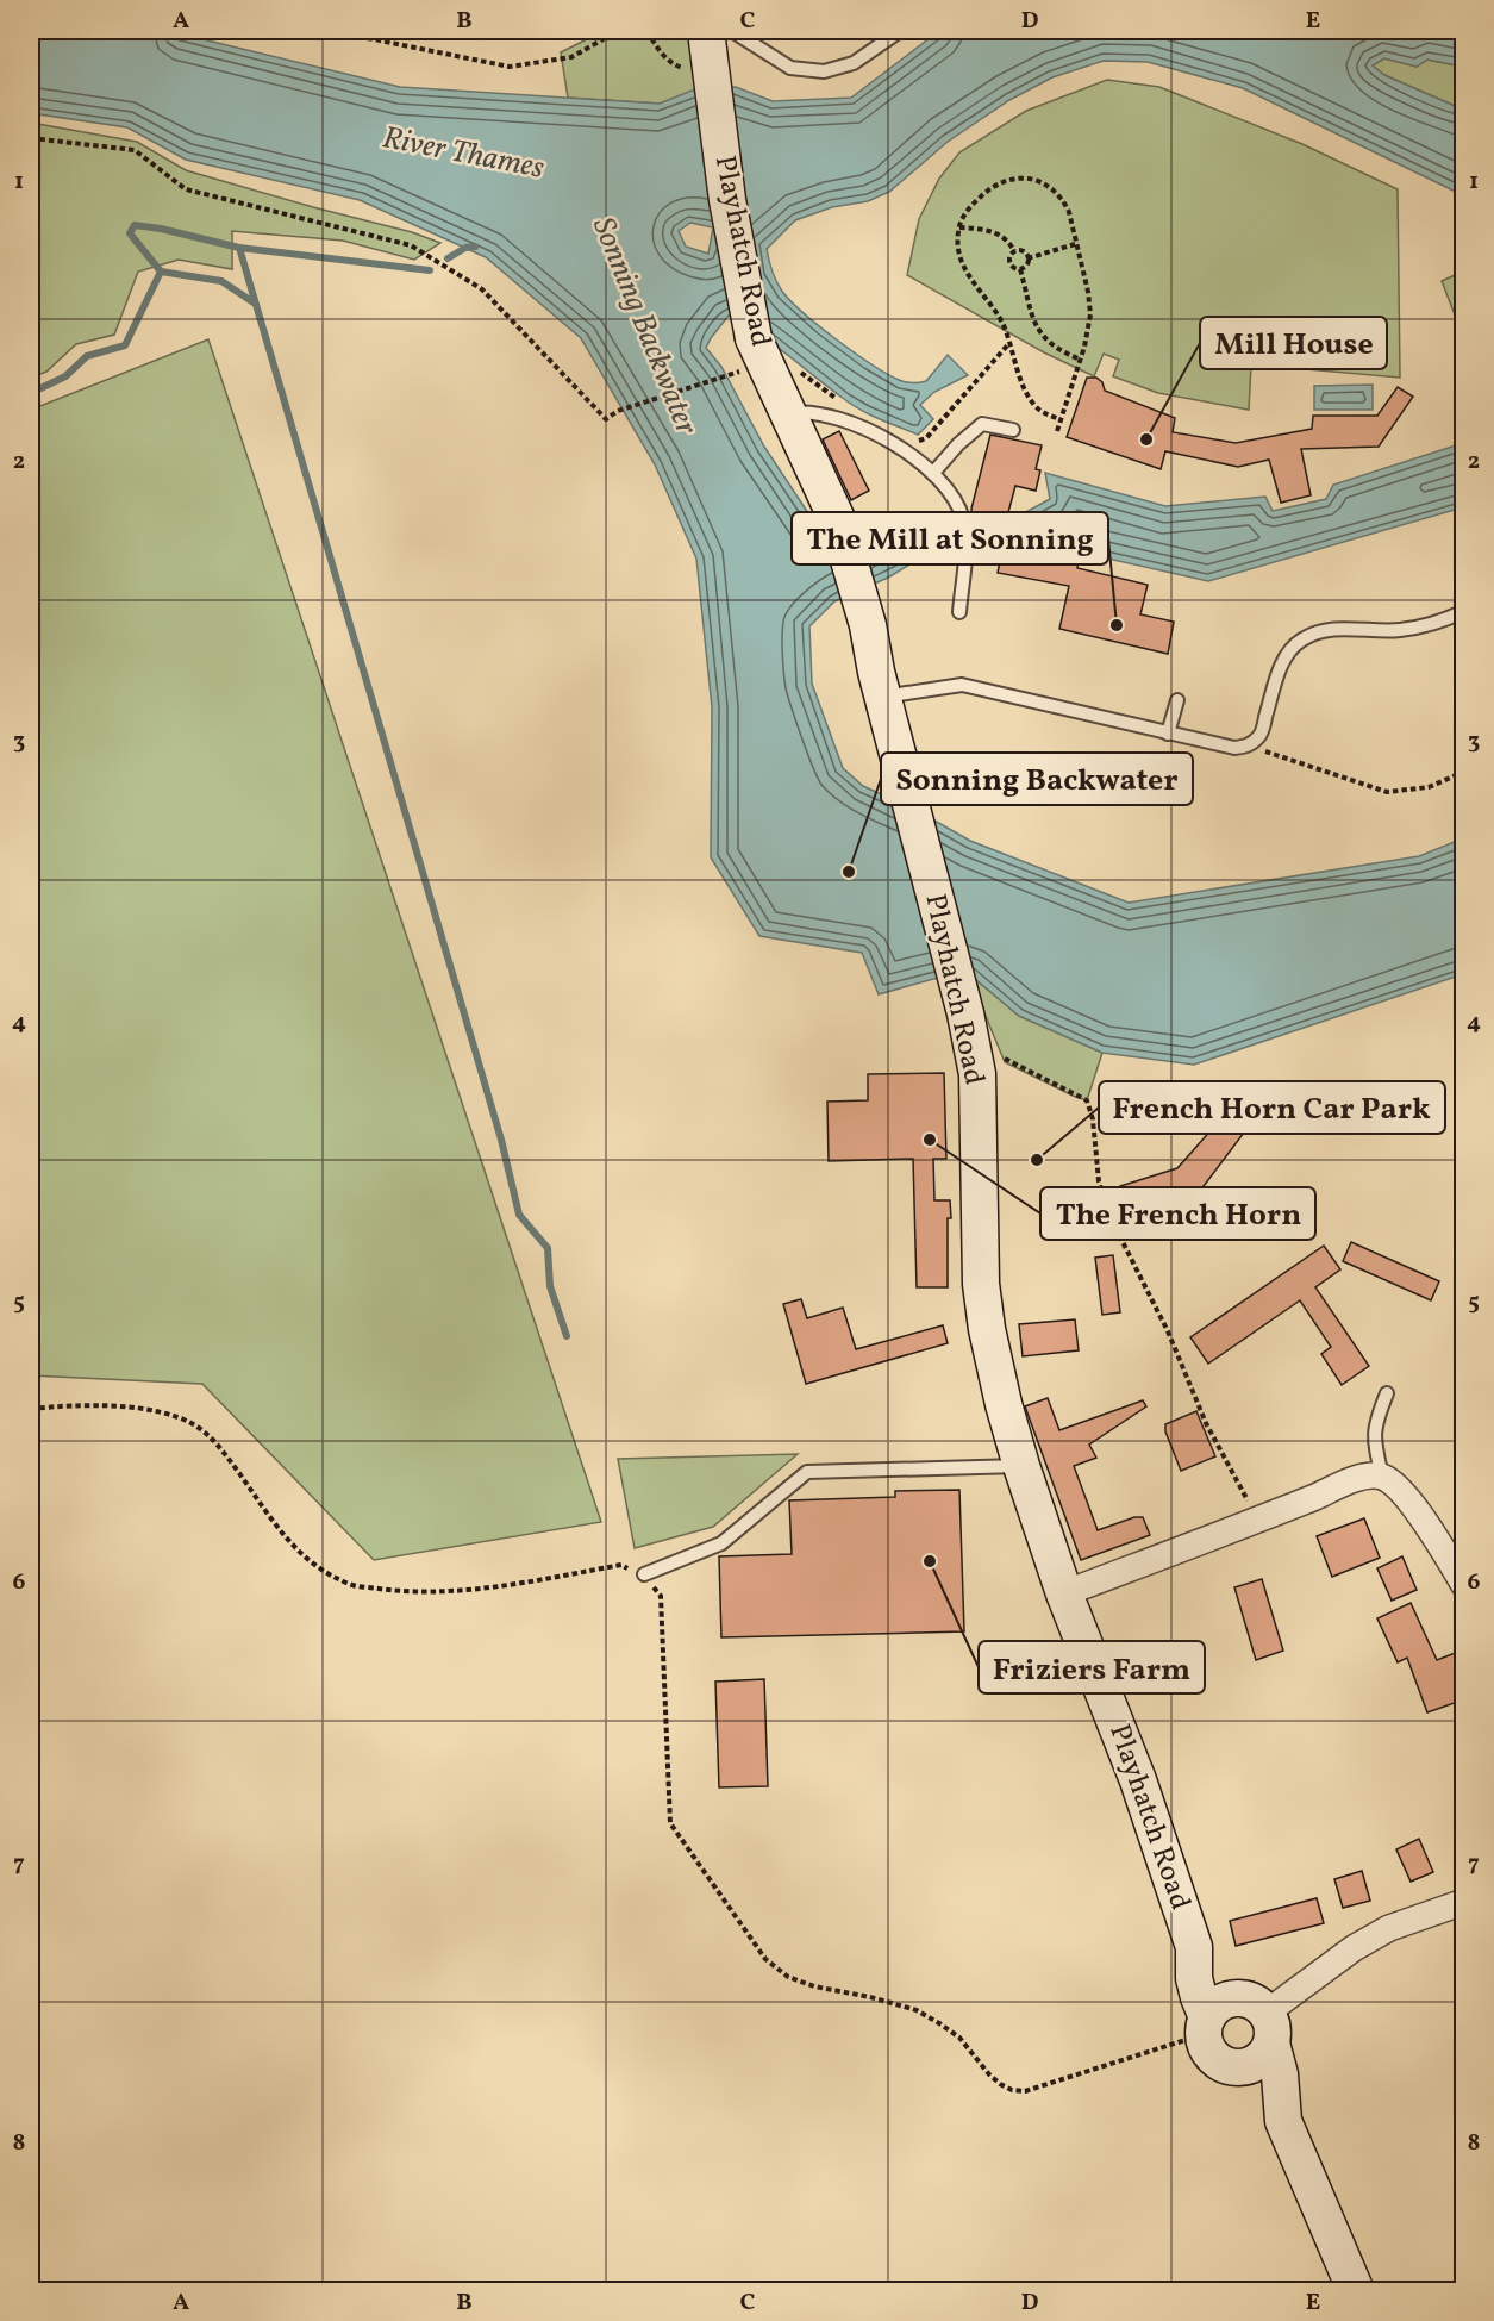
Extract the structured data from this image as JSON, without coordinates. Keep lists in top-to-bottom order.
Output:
{
  "streets": {
    "main road": ["Playhatch Road"]
  },
  "water": ["River Thames", "Sonning Backwater"],
  "places": [
    "Mill House",
    "The Mill at Sonning",
    "Sonning Backwater",
    "The French Horn",
    "French Horn Car Park",
    "Friziers Farm"
  ],
  "grid": {
    "columns": [
      "A",
      "B",
      "C",
      "D",
      "E"
    ],
    "rows": [
      "1",
      "2",
      "3",
      "4",
      "5",
      "6",
      "7",
      "8"
    ]
  }
}
